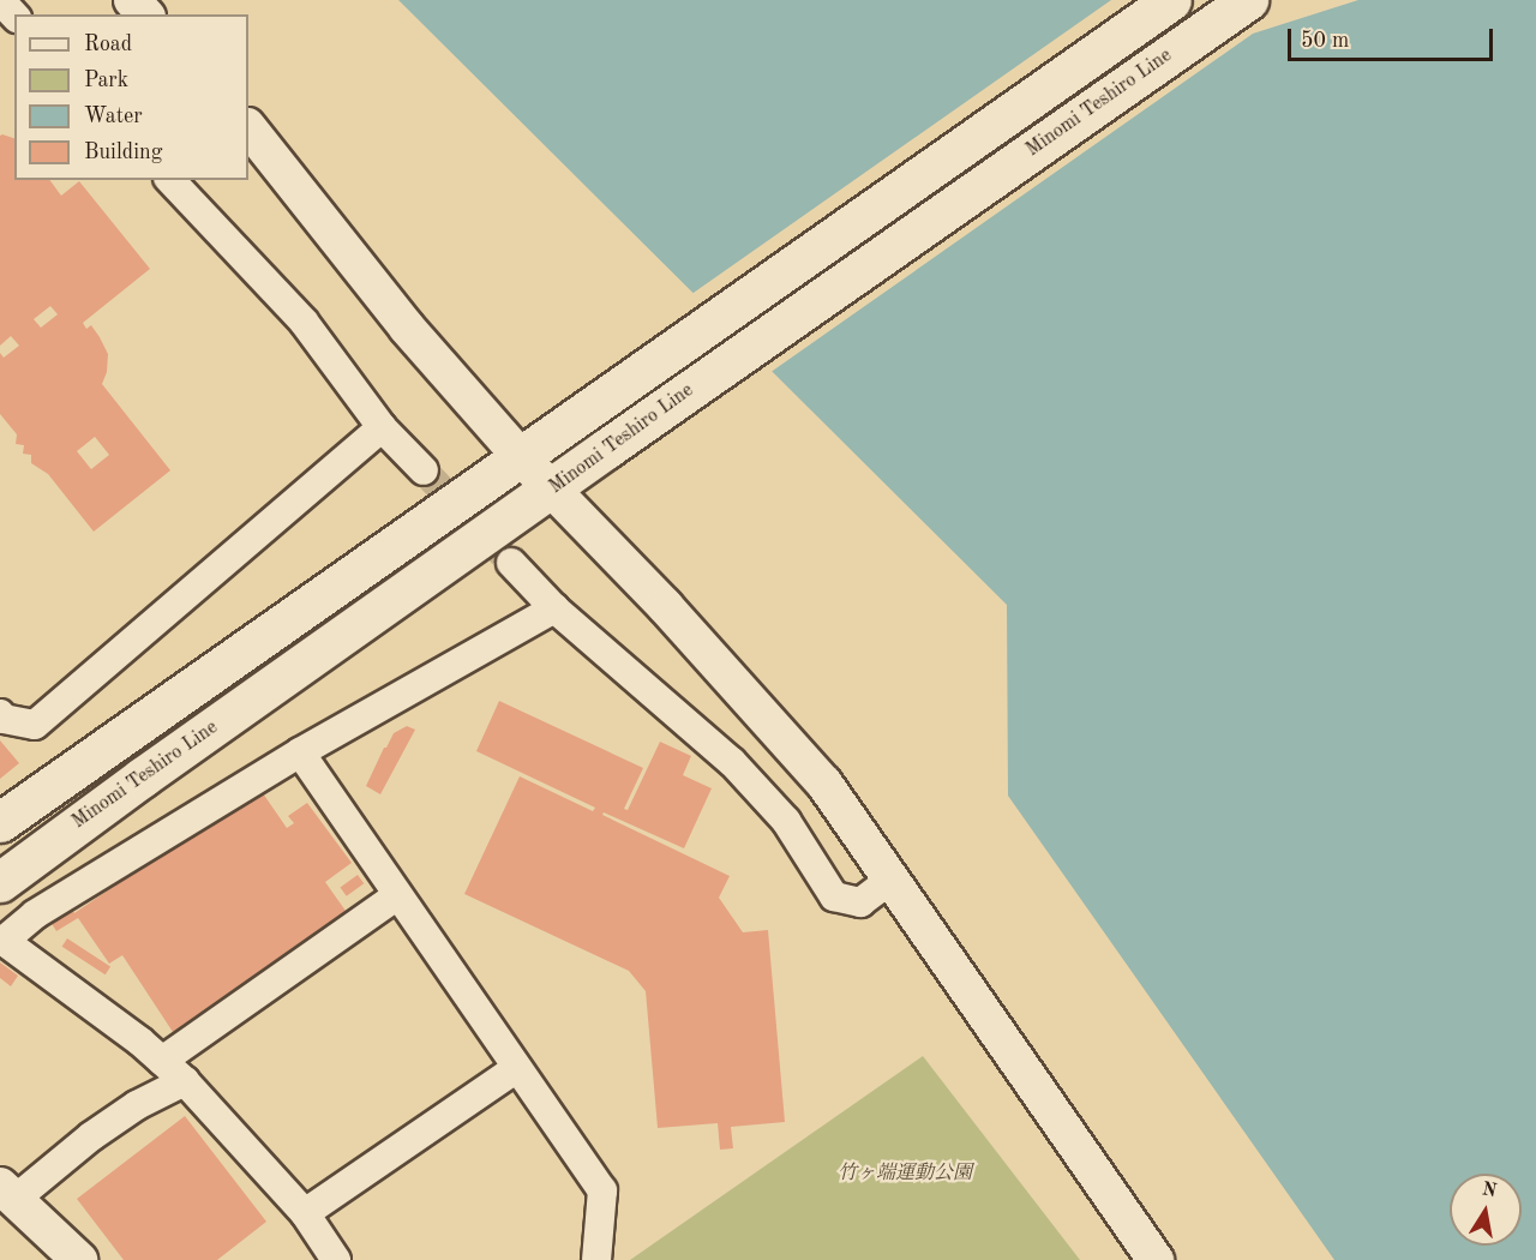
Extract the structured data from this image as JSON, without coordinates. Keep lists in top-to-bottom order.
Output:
{
  "streets": {
    "main road": ["Minomi Teshiro Line"]
  },
  "parks": ["竹ヶ端運動公園"],
  "legend": [
    "Road",
    "Park",
    "Water",
    "Building"
  ],
  "scale_bar": "50 m",
  "north": "top"
}
